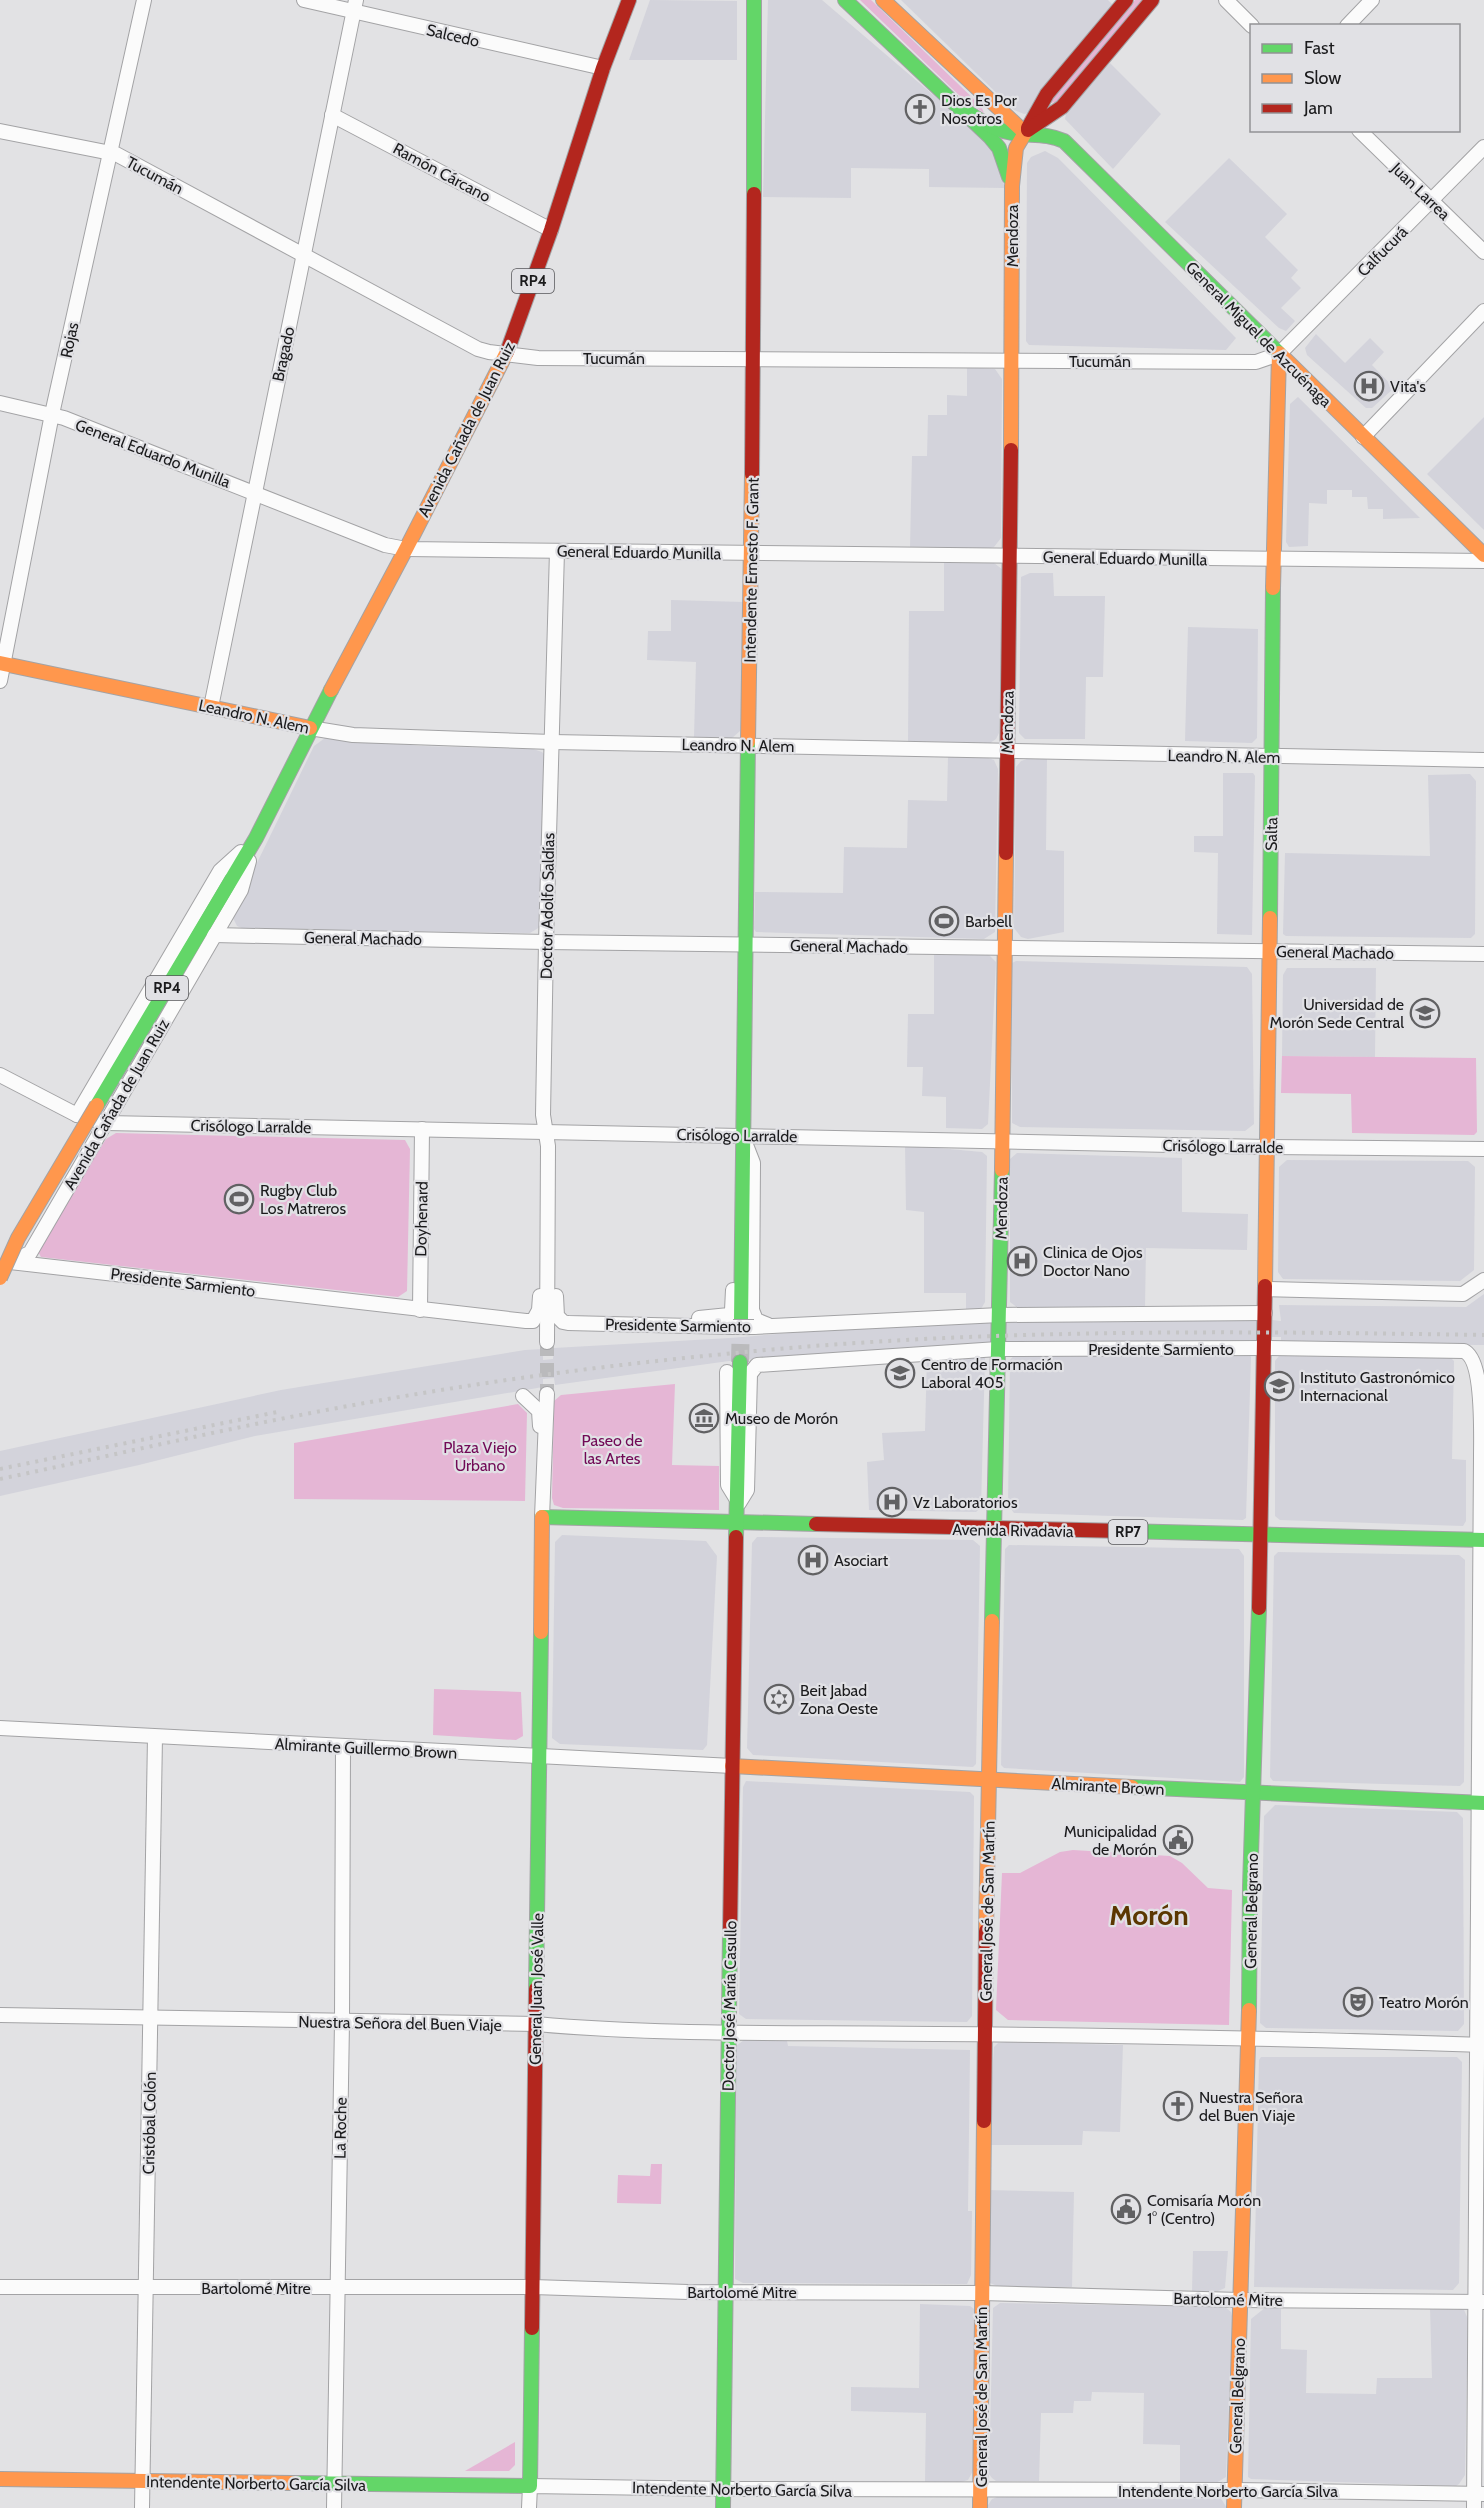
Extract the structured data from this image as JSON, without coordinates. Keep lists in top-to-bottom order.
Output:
{
  "streets": {
    "street": [
      "Salcedo",
      "Ramón Cárcano",
      "Tucumán",
      "Juan Larrea",
      "Mendoza",
      "Calfucurá",
      "RP4",
      "General Miguel de Azcuénaga",
      "Rojas",
      "Bragado",
      "Avenida Cañada de Juan Ruiz",
      "General Eduardo Munilla",
      "Intendente Ernesto F. Grant",
      "Leandro N. Alem",
      "Salta",
      "Doctor Adolfo Saldías",
      "General Machado",
      "Crisólogo Larralde",
      "Doyhenard",
      "Presidente Sarmiento",
      "Avenida Rivadavia",
      "RP7",
      "Almirante Guillermo Brown",
      "Almirante Brown",
      "General José de San Martín",
      "General Belgrano",
      "General Juan José Valle",
      "Doctor José María Casullo",
      "Nuestra Señora del Buen Viaje",
      "Cristóbal Colón",
      "La Roche",
      "Bartolomé Mitre",
      "Intendente Norberto García Silva"
    ]
  },
  "crossings": [
    ["Salcedo", "Bragado"],
    ["Salcedo", "Avenida Cañada de Juan Ruiz"],
    ["Ramón Cárcano", "Bragado"],
    ["Ramón Cárcano", "Avenida Cañada de Juan Ruiz"],
    ["Tucumán", "Mendoza"],
    ["Tucumán", "Calfucurá"],
    ["Tucumán", "General Miguel de Azcuénaga"],
    ["Tucumán", "Rojas"],
    ["Tucumán", "Bragado"],
    ["Tucumán", "Avenida Cañada de Juan Ruiz"],
    ["Tucumán", "Intendente Ernesto F. Grant"],
    ["Tucumán", "Salta"],
    ["Juan Larrea", "Calfucurá"],
    ["Mendoza", "General Miguel de Azcuénaga"],
    ["Mendoza", "General Eduardo Munilla"],
    ["Mendoza", "Leandro N. Alem"],
    ["Mendoza", "General Machado"],
    ["Mendoza", "Crisólogo Larralde"],
    ["Mendoza", "Presidente Sarmiento"],
    ["Mendoza", "General José de San Martín"],
    ["Calfucurá", "General Miguel de Azcuénaga"],
    ["Calfucurá", "Salta"],
    ["General Miguel de Azcuénaga", "Salta"],
    ["Rojas", "General Eduardo Munilla"],
    ["Rojas", "Leandro N. Alem"],
    ["Bragado", "General Eduardo Munilla"],
    ["Bragado", "Leandro N. Alem"],
    ["Avenida Cañada de Juan Ruiz", "General Eduardo Munilla"],
    ["Avenida Cañada de Juan Ruiz", "Leandro N. Alem"],
    ["Avenida Cañada de Juan Ruiz", "General Machado"],
    ["Avenida Cañada de Juan Ruiz", "Crisólogo Larralde"],
    ["Avenida Cañada de Juan Ruiz", "Presidente Sarmiento"],
    ["General Eduardo Munilla", "Intendente Ernesto F. Grant"],
    ["General Eduardo Munilla", "Salta"],
    ["General Eduardo Munilla", "Doctor Adolfo Saldías"],
    ["Intendente Ernesto F. Grant", "Leandro N. Alem"],
    ["Intendente Ernesto F. Grant", "General Machado"],
    ["Intendente Ernesto F. Grant", "Crisólogo Larralde"],
    ["Intendente Ernesto F. Grant", "Presidente Sarmiento"],
    ["Leandro N. Alem", "Salta"],
    ["Leandro N. Alem", "Doctor Adolfo Saldías"],
    ["Salta", "General Machado"],
    ["Salta", "Crisólogo Larralde"],
    ["Salta", "Presidente Sarmiento"],
    ["Salta", "General Belgrano"],
    ["Doctor Adolfo Saldías", "General Machado"],
    ["Doctor Adolfo Saldías", "Crisólogo Larralde"],
    ["Doctor Adolfo Saldías", "Presidente Sarmiento"],
    ["Crisólogo Larralde", "Doyhenard"],
    ["Doyhenard", "Presidente Sarmiento"],
    ["Presidente Sarmiento", "General José de San Martín"],
    ["Presidente Sarmiento", "General Belgrano"],
    ["Presidente Sarmiento", "Doctor José María Casullo"],
    ["Avenida Rivadavia", "General José de San Martín"],
    ["Avenida Rivadavia", "General Belgrano"],
    ["Avenida Rivadavia", "General Juan José Valle"],
    ["Avenida Rivadavia", "Doctor José María Casullo"],
    ["Almirante Guillermo Brown", "Almirante Brown"],
    ["Almirante Guillermo Brown", "General Juan José Valle"],
    ["Almirante Guillermo Brown", "Doctor José María Casullo"],
    ["Almirante Guillermo Brown", "Cristóbal Colón"],
    ["Almirante Guillermo Brown", "La Roche"],
    ["Almirante Brown", "General José de San Martín"],
    ["Almirante Brown", "General Belgrano"],
    ["Almirante Brown", "Doctor José María Casullo"],
    ["General José de San Martín", "Nuestra Señora del Buen Viaje"],
    ["General José de San Martín", "Bartolomé Mitre"],
    ["General José de San Martín", "Intendente Norberto García Silva"],
    ["General Belgrano", "Nuestra Señora del Buen Viaje"],
    ["General Belgrano", "Bartolomé Mitre"],
    ["General Belgrano", "Intendente Norberto García Silva"],
    ["General Juan José Valle", "Nuestra Señora del Buen Viaje"],
    ["General Juan José Valle", "Bartolomé Mitre"],
    ["General Juan José Valle", "Intendente Norberto García Silva"],
    ["Doctor José María Casullo", "Nuestra Señora del Buen Viaje"],
    ["Doctor José María Casullo", "Bartolomé Mitre"],
    ["Doctor José María Casullo", "Intendente Norberto García Silva"],
    ["Nuestra Señora del Buen Viaje", "Cristóbal Colón"],
    ["Nuestra Señora del Buen Viaje", "La Roche"],
    ["Cristóbal Colón", "Bartolomé Mitre"],
    ["Cristóbal Colón", "Intendente Norberto García Silva"],
    ["La Roche", "Bartolomé Mitre"],
    ["La Roche", "Intendente Norberto García Silva"]
  ],
  "districts": ["Morón"],
  "parks": ["Paseo de las Artes", "Plaza Viejo Urbano"],
  "places": {
    "church": ["Dios Es Por Nosotros", "Nuestra Señora del Buen Viaje"],
    "hospital": [
      "Vita's",
      "Clinica de Ojos Doctor Nano",
      "Vz Laboratorios",
      "Asociart"
    ],
    "sports": ["Barbell", "Rugby Club Los Matreros"],
    "school or university": ["Universidad de Morón Sede Central", "Centro de Formación Laboral 405", "Instituto Gastronómico Internacional"],
    "museum": ["Museo de Morón"],
    "synagogue": ["Beit Jabad Zona Oeste"],
    "public building": ["Municipalidad de Morón", "Comisaría Morón 1° (Centro)"],
    "theatre": ["Teatro Morón"]
  },
  "legend": ["Fast", "Slow", "Jam"]
}
